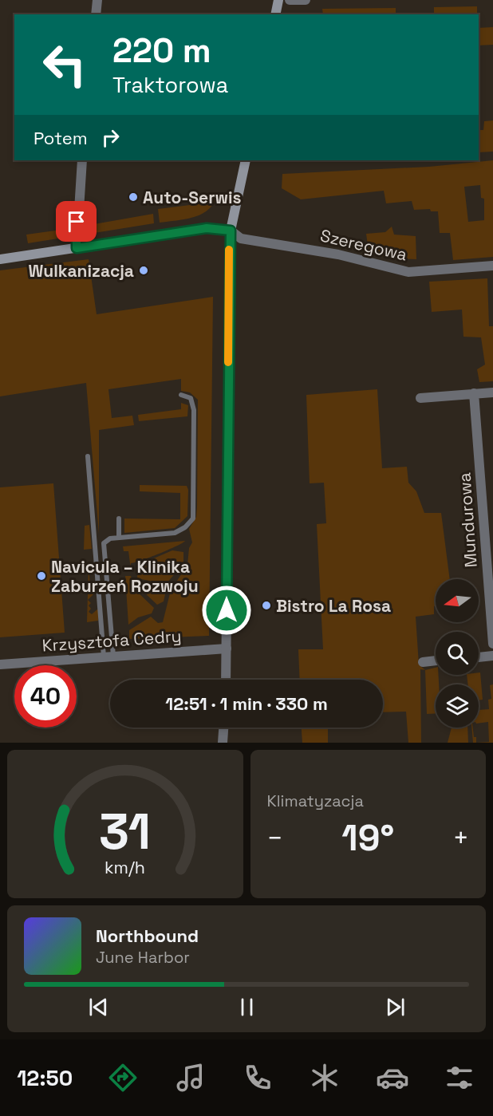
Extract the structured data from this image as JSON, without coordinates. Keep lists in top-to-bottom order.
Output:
{
  "streets": {
    "street": ["Szeregowa", "Mundurowa", "Krzysztofa Cedry"]
  },
  "places": [
    "Auto-Serwis",
    "Wulkanizacja",
    "Navicula – Klinika Zaburzeń Rozwoju",
    "Bistro La Rosa"
  ],
  "north": "left",
  "page": {
    "turn": ["220 m", "Traktorowa"],
    "then": "Potem",
    "limit": "40",
    "trip": "12:51 · 1 min · 330 m",
    "tile": "Klimatyzacja",
    "heat": ["−", "19°", "+"],
    "song": ["Northbound", "June Harbor"],
    "tabs": "12:50",
    "gauge": ["31", "km/h"]
  }
}
